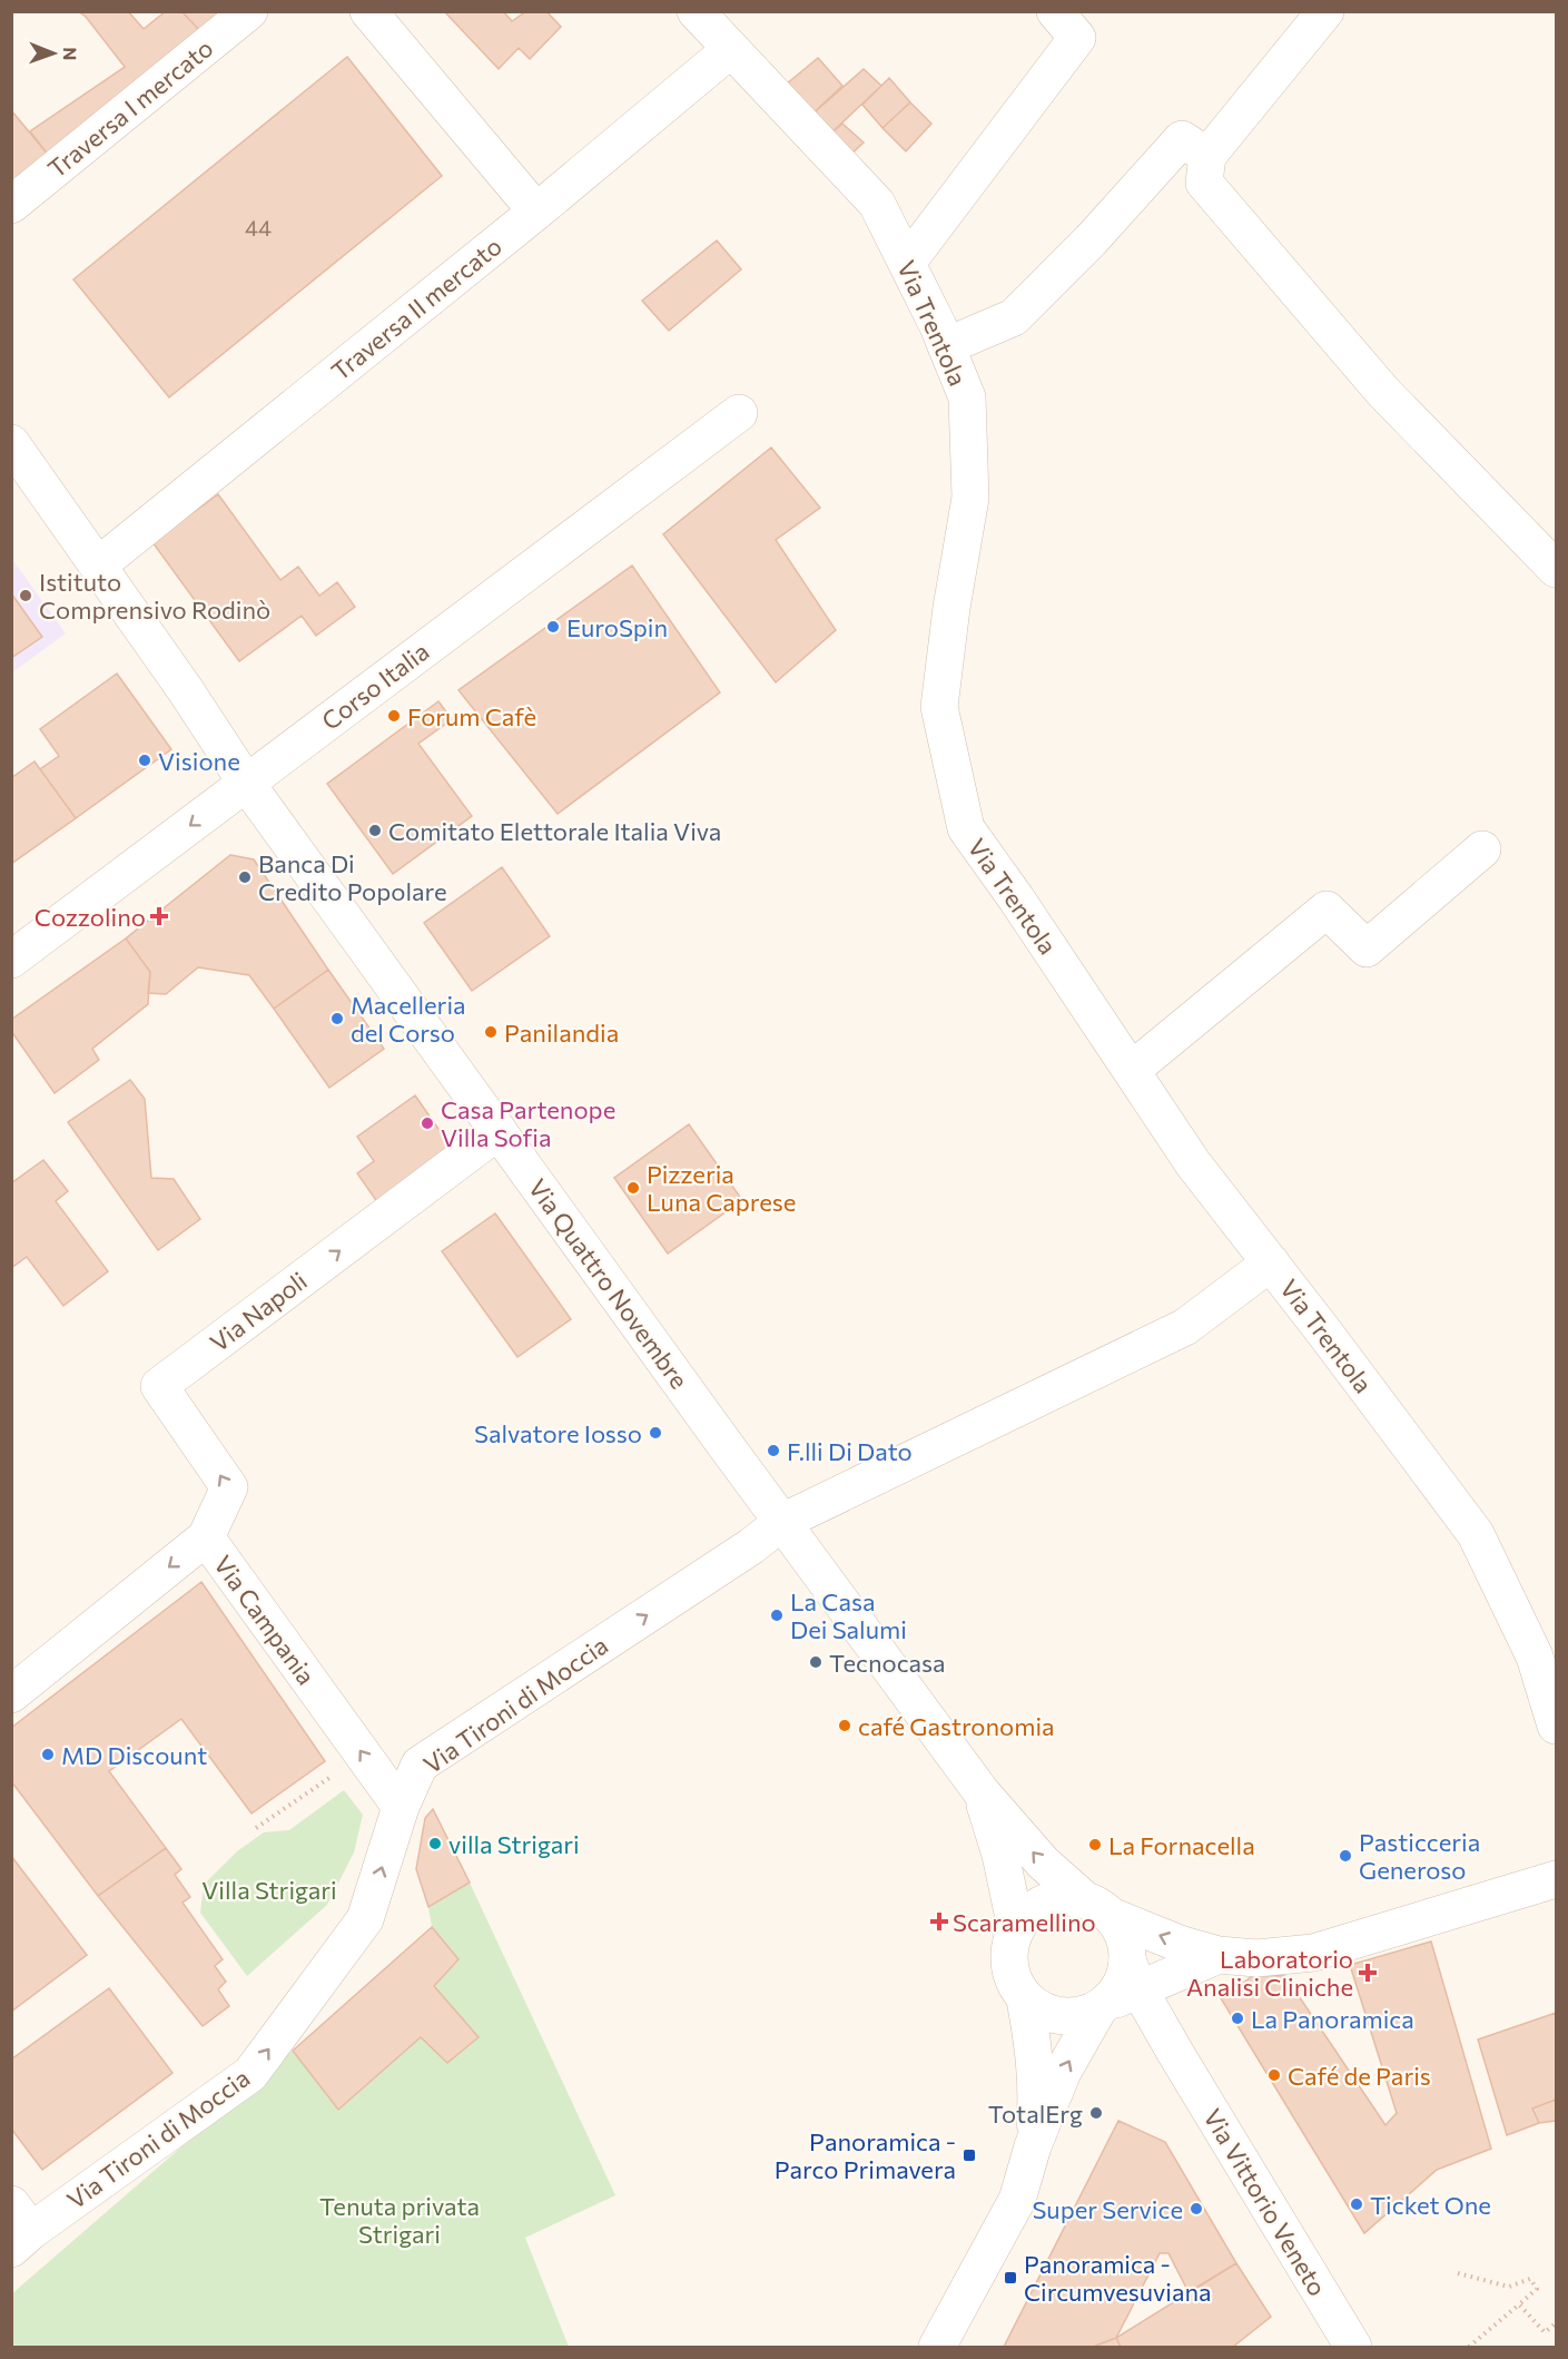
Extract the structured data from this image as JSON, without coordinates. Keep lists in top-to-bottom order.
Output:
{
  "streets": {
    "street": [
      "Traversa I mercato",
      "Traversa II mercato",
      "Via Trentola",
      "Corso Italia",
      "Via Quattro Novembre",
      "Via Napoli",
      "Via Campania",
      "Via Tironi di Moccia",
      "Via Vittorio Veneto"
    ]
  },
  "crossings": [
    ["Traversa II mercato", "Via Trentola"],
    ["Traversa II mercato", "Via Quattro Novembre"],
    ["Via Trentola", "Via Tironi di Moccia"],
    ["Corso Italia", "Via Quattro Novembre"],
    ["Via Quattro Novembre", "Via Napoli"],
    ["Via Quattro Novembre", "Via Tironi di Moccia"],
    ["Via Quattro Novembre", "Via Vittorio Veneto"],
    ["Via Napoli", "Via Campania"],
    ["Via Campania", "Via Tironi di Moccia"]
  ],
  "one_way": ["Via Napoli", "Via Tironi di Moccia"],
  "parks": ["Villa Strigari", "Tenuta privata Strigari"],
  "places": {
    "other": [
      "Istituto Comprensivo Rodinò",
      "EuroSpin",
      "Forum Cafè",
      "Visione",
      "Comitato Elettorale Italia Viva",
      "Banca Di Credito Popolare",
      "Macelleria del Corso",
      "Panilandia",
      "Casa Partenope Villa Sofia",
      "Pizzeria Luna Caprese",
      "Salvatore Iosso",
      "F.lli Di Dato",
      "La Casa Dei Salumi",
      "Tecnocasa",
      "café Gastronomia",
      "MD Discount",
      "villa Strigari",
      "La Fornacella",
      "Pasticceria Generoso",
      "La Panoramica",
      "Café de Paris",
      "TotalErg",
      "Ticket One",
      "Super Service"
    ],
    "health": ["Cozzolino", "Scaramellino", "Laboratorio Analisi Cliniche"],
    "transit": ["Panoramica - Parco Primavera", "Panoramica - Circumvesuviana"]
  },
  "house_numbers": ["44"],
  "north": "right"
}
